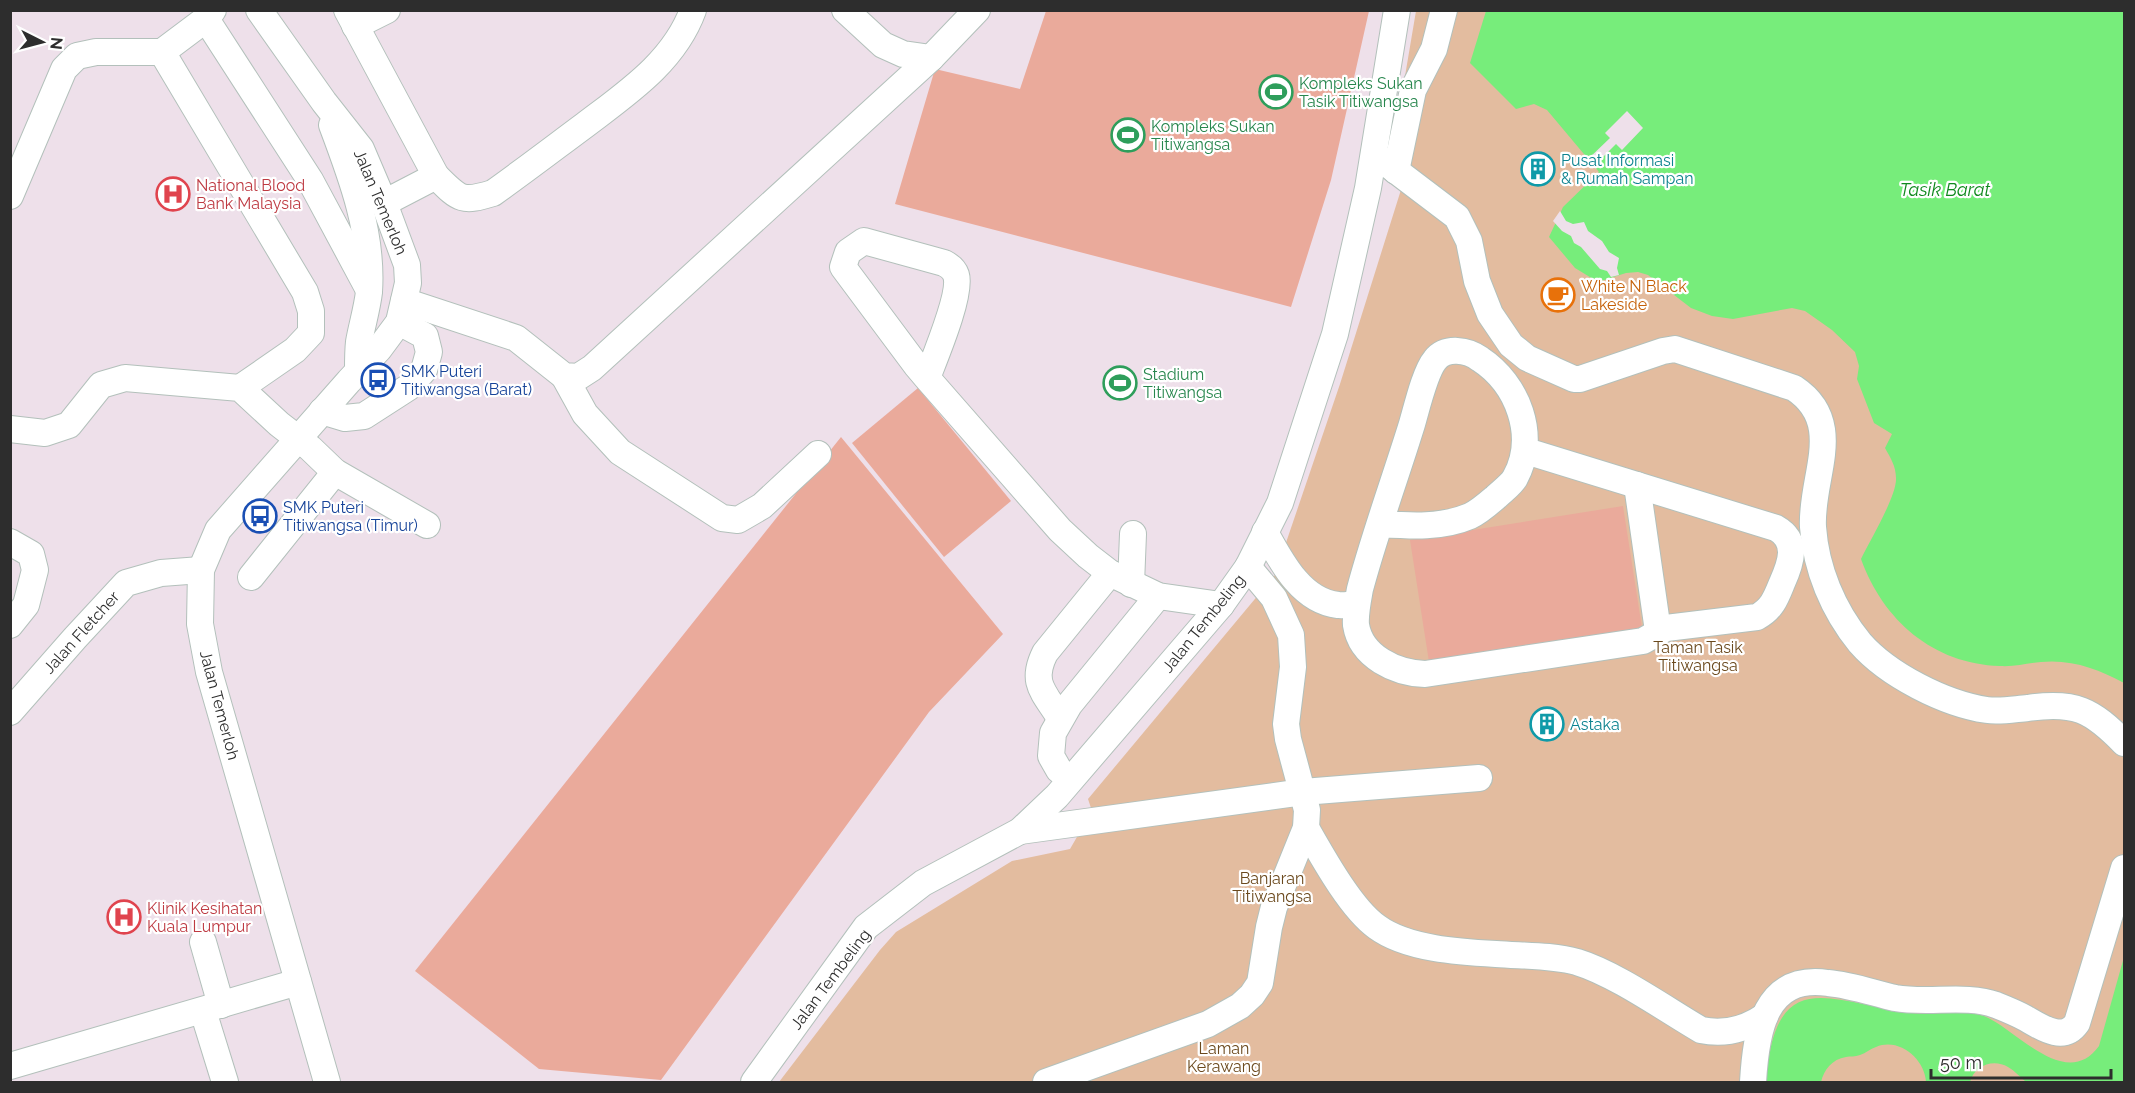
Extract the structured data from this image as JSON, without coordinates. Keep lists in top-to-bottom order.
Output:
{
  "streets": {
    "street": ["Jalan Temerloh", "Jalan Tembeling", "Jalan Fletcher"]
  },
  "crossings": [
    ["Jalan Temerloh", "Jalan Fletcher"]
  ],
  "water": ["Tasik Barat"],
  "parks": ["Taman Tasik Titiwangsa", "Banjaran Titiwangsa", "Laman Kerawang"],
  "places": {
    "sports": ["Kompleks Sukan Tasik Titiwangsa", "Kompleks Sukan Titiwangsa", "Stadium Titiwangsa"],
    "building": ["Pusat Informasi & Rumah Sampan", "Astaka"],
    "hospital": ["National Blood Bank Malaysia", "Klinik Kesihatan Kuala Lumpur"],
    "cafe": ["White N Black Lakeside"],
    "bus stop": ["SMK Puteri Titiwangsa (Barat)", "SMK Puteri Titiwangsa (Timur)"]
  },
  "scale_bar": "50 m",
  "north": "right"
}
